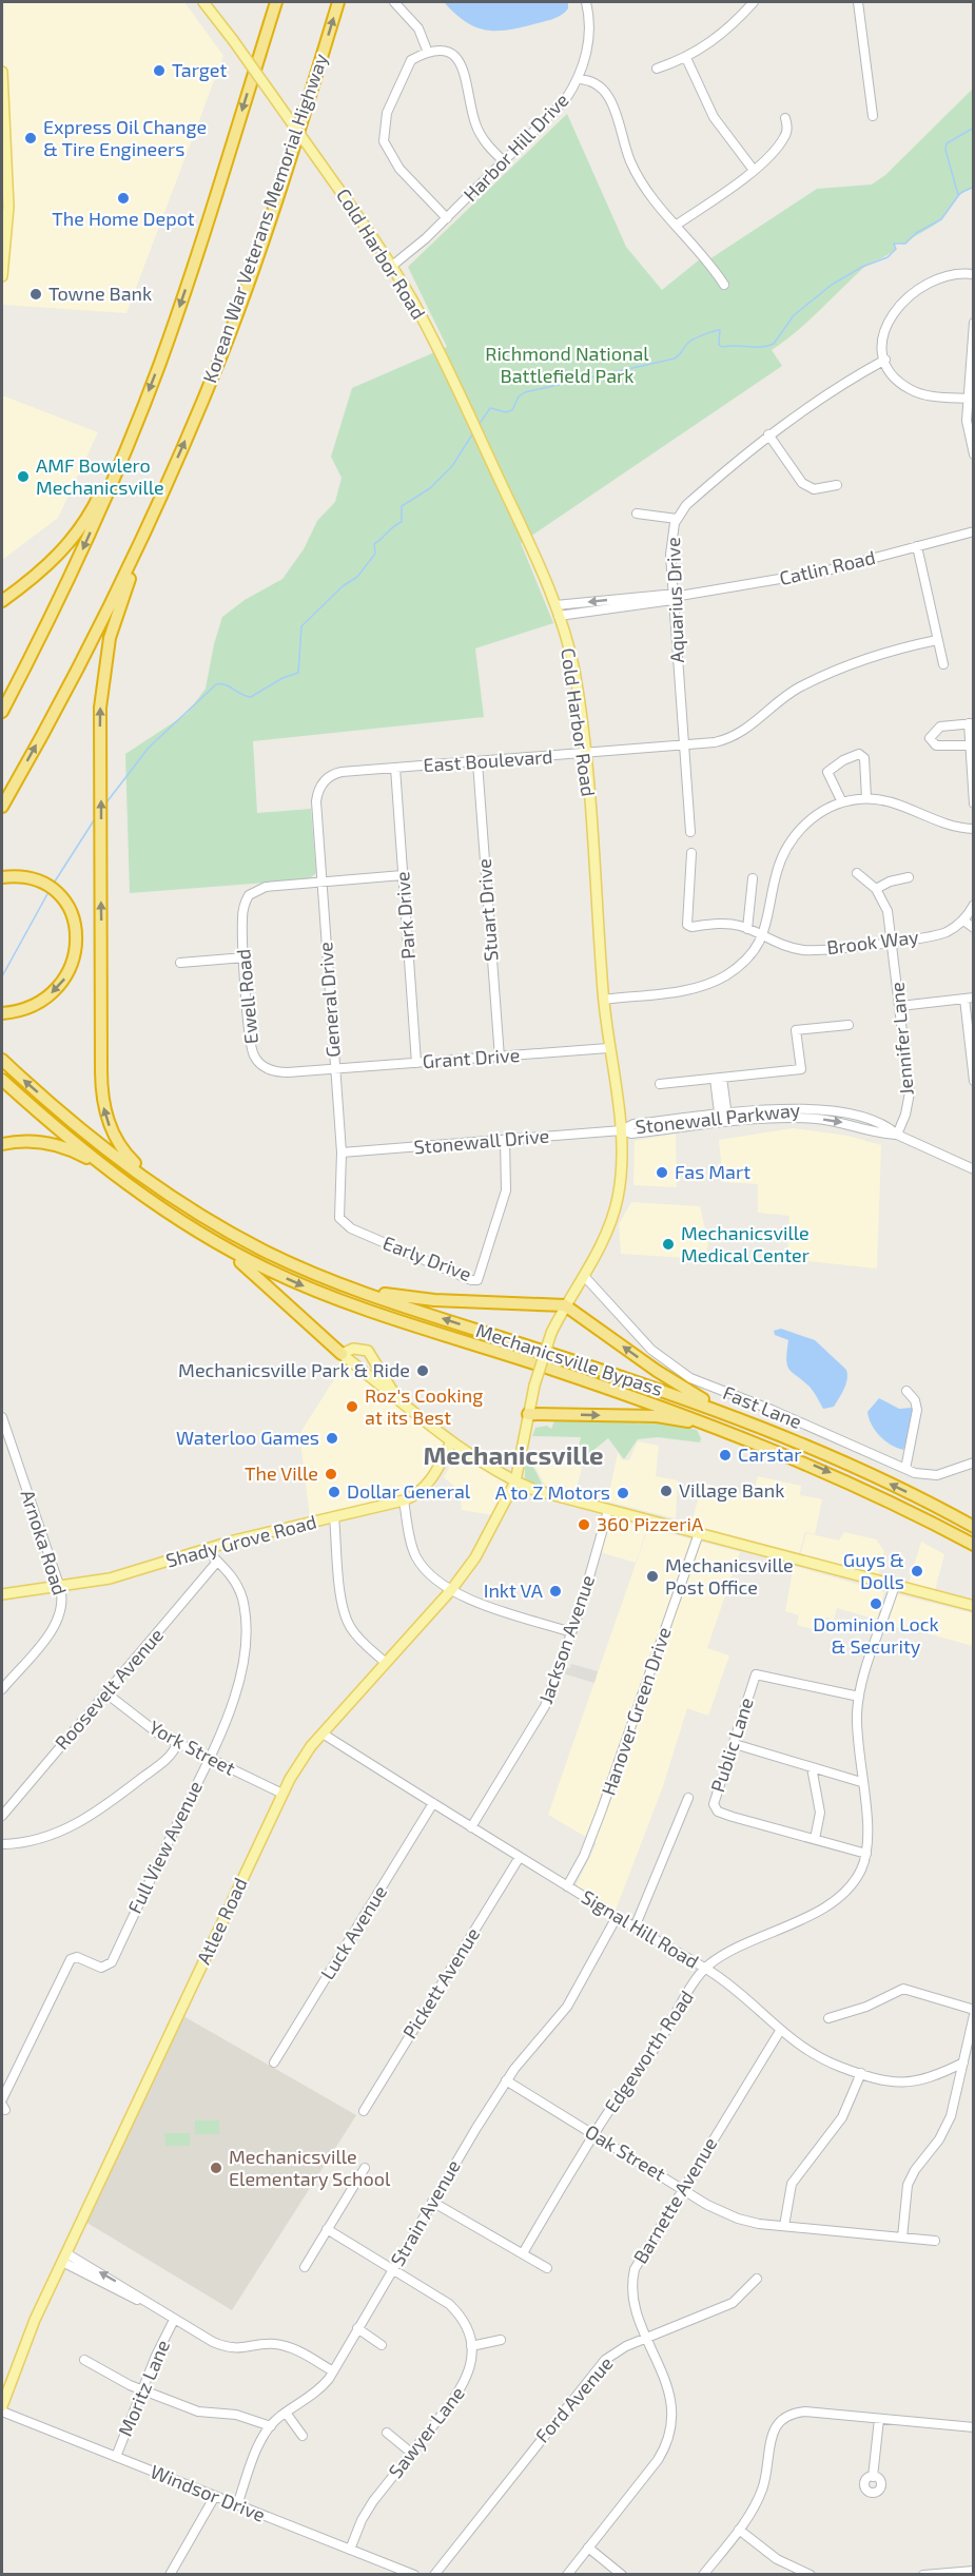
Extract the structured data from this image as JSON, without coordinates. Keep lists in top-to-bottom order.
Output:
{
  "streets": {
    "highway": ["Korean War Veterans Memorial Highway", "Mechanicsville Bypass"],
    "main road": ["Cold Harbor Road", "Shady Grove Road", "Atlee Road"],
    "street": [
      "Harbor Hill Drive",
      "Catlin Road",
      "Aquarius Drive",
      "East Boulevard",
      "Stuart Drive",
      "Park Drive",
      "Brook Way",
      "Ewell Road",
      "General Drive",
      "Jennifer Lane",
      "Grant Drive",
      "Stonewall Parkway",
      "Stonewall Drive",
      "Early Drive",
      "Fast Lane",
      "Arnoka Road",
      "Jackson Avenue",
      "Roosevelt Avenue",
      "Hanover Green Drive",
      "Public Lane",
      "York Street",
      "Full View Avenue",
      "Signal Hill Road",
      "Luck Avenue",
      "Pickett Avenue",
      "Edgeworth Road",
      "Oak Street",
      "Barnette Avenue",
      "Strain Avenue",
      "Moritz Lane",
      "Ford Avenue",
      "Sawyer Lane",
      "Windsor Drive"
    ]
  },
  "crossings": [
    ["Harbor Hill Drive", "Cold Harbor Road"],
    ["Cold Harbor Road", "Catlin Road"],
    ["Cold Harbor Road", "East Boulevard"],
    ["Cold Harbor Road", "Grant Drive"],
    ["Cold Harbor Road", "Stonewall Parkway"],
    ["Cold Harbor Road", "Stonewall Drive"],
    ["Cold Harbor Road", "Fast Lane"],
    ["Cold Harbor Road", "Atlee Road"],
    ["Catlin Road", "Aquarius Drive"],
    ["Aquarius Drive", "East Boulevard"],
    ["East Boulevard", "Stuart Drive"],
    ["East Boulevard", "Park Drive"],
    ["East Boulevard", "General Drive"],
    ["Stuart Drive", "Grant Drive"],
    ["Park Drive", "Ewell Road"],
    ["Park Drive", "Grant Drive"],
    ["Brook Way", "Jennifer Lane"],
    ["Ewell Road", "General Drive"],
    ["Ewell Road", "Grant Drive"],
    ["General Drive", "Grant Drive"],
    ["General Drive", "Stonewall Drive"],
    ["General Drive", "Early Drive"],
    ["Jennifer Lane", "Stonewall Parkway"],
    ["Stonewall Parkway", "Stonewall Drive"],
    ["Stonewall Drive", "Early Drive"],
    ["Shady Grove Road", "Arnoka Road"],
    ["Shady Grove Road", "Full View Avenue"],
    ["Jackson Avenue", "Signal Hill Road"],
    ["Roosevelt Avenue", "York Street"],
    ["Roosevelt Avenue", "Full View Avenue"],
    ["Hanover Green Drive", "Signal Hill Road"],
    ["Public Lane", "Edgeworth Road"],
    ["York Street", "Full View Avenue"],
    ["York Street", "Atlee Road"],
    ["Atlee Road", "Signal Hill Road"],
    ["Signal Hill Road", "Luck Avenue"],
    ["Signal Hill Road", "Pickett Avenue"],
    ["Signal Hill Road", "Edgeworth Road"],
    ["Signal Hill Road", "Barnette Avenue"],
    ["Signal Hill Road", "Strain Avenue"],
    ["Edgeworth Road", "Oak Street"],
    ["Oak Street", "Barnette Avenue"],
    ["Oak Street", "Strain Avenue"],
    ["Barnette Avenue", "Ford Avenue"],
    ["Strain Avenue", "Sawyer Lane"],
    ["Strain Avenue", "Windsor Drive"],
    ["Moritz Lane", "Windsor Drive"],
    ["Sawyer Lane", "Windsor Drive"]
  ],
  "districts": ["Mechanicsville"],
  "parks": ["Richmond National Battlefield Park"],
  "places": [
    "Target",
    "Express Oil Change & Tire Engineers",
    "The Home Depot",
    "Towne Bank",
    "AMF Bowlero Mechanicsville",
    "Fas Mart",
    "Mechanicsville Medical Center",
    "Mechanicsville Park & Ride",
    "Roz's Cooking at its Best",
    "Waterloo Games",
    "Carstar",
    "The Ville",
    "Village Bank",
    "Dollar General",
    "A to Z Motors",
    "360 PizzeriA",
    "Guys & Dolls",
    "Mechanicsville Post Office",
    "Inkt VA",
    "Dominion Lock & Security",
    "Mechanicsville Elementary School"
  ]
}
